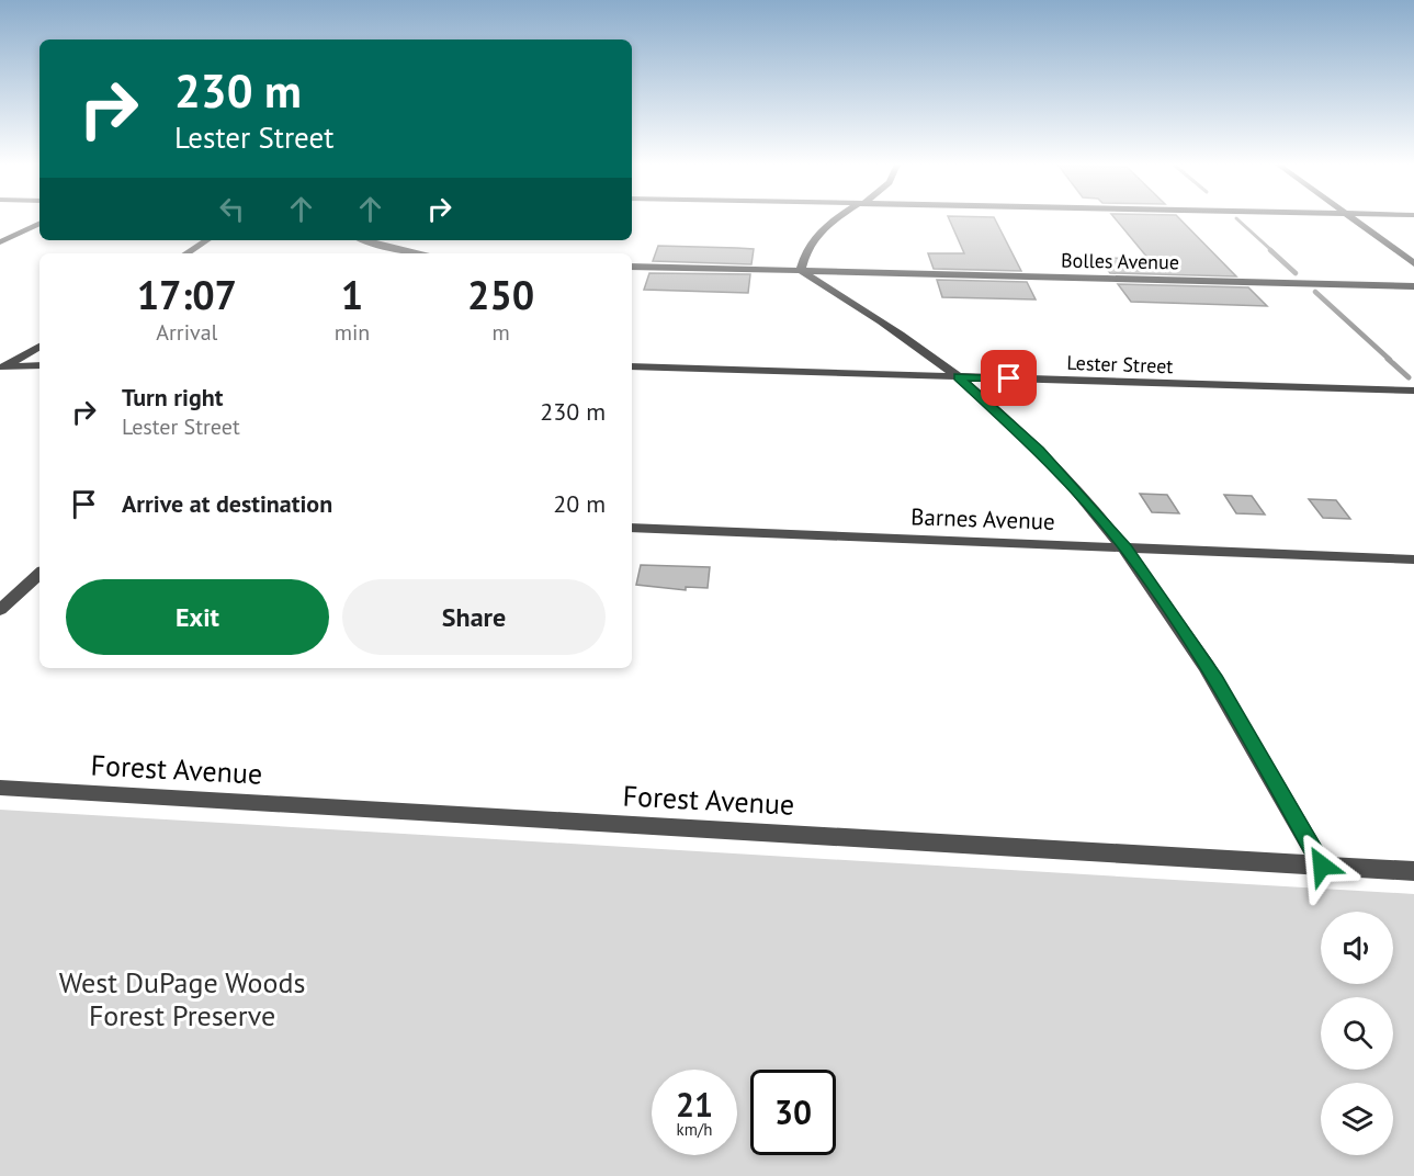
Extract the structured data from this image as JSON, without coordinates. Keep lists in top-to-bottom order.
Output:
{
  "streets": {
    "street": [
      "Bolles Avenue",
      "Lester Street",
      "Barnes Avenue",
      "Forest Avenue"
    ]
  },
  "parks": ["West DuPage Woods Forest Preserve"],
  "page": {
    "turn": ["230 m", "Lester Street"],
    "eta": [
      "17:07",
      "Arrival",
      "1",
      "min",
      "250",
      "m"
    ],
    "list": [
      {
        "name": "Turn right",
        "note": "Lester Street",
        "value": "230 m"
      },
      {
        "name": "Arrive at destination",
        "value": "20 m"
      }
    ],
    "buttons": ["Exit", "Share"],
    "speed": "21 km/h",
    "limit": "30"
  }
}
